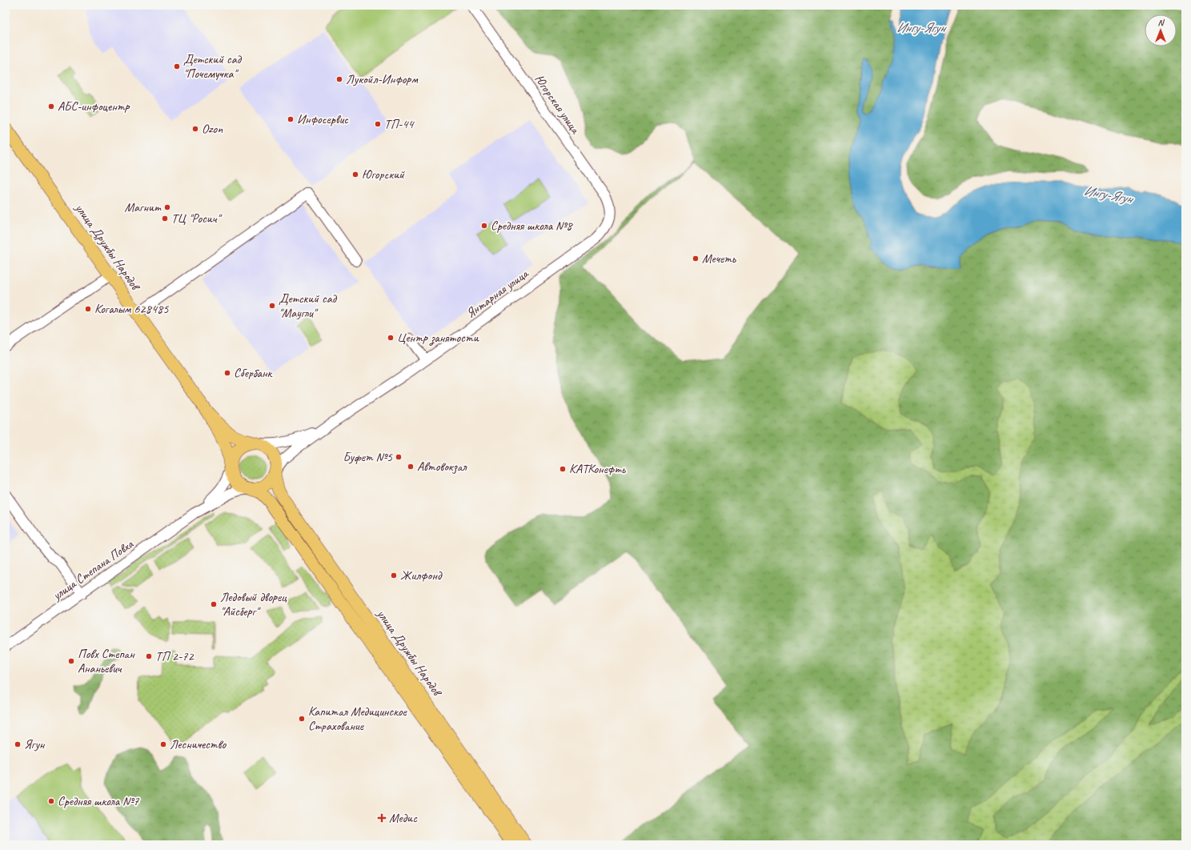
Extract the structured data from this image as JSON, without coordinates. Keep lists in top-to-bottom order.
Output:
{
  "streets": {
    "main road": ["улица Дружбы Народов"],
    "street": ["Югорская улица", "Янтарная улица", "улица Степана Повха"]
  },
  "crossings": [
    ["Югорская улица", "Янтарная улица"]
  ],
  "water": ["Ингу-Ягун"],
  "places": {
    "other": [
      "Детский сад \"Почемучка\"",
      "Лукойл-Информ",
      "АБС-инфоцентр",
      "Инфосервис",
      "ТП-44",
      "Ozon",
      "Югорский",
      "Магнит",
      "ТЦ \"Росич\"",
      "Средняя школа №8",
      "Мечеть",
      "Детский сад \"Маугли\"",
      "Когалым 628485",
      "Центр занятости",
      "Сбербанк",
      "Буфет №5",
      "Автовокзал",
      "КАТКонефть",
      "Жилфонд",
      "Ледовый дворец \"Айсберг\"",
      "ТП 2-72",
      "Повх Степан Ананьевич",
      "Капитал Медицинское Страхование",
      "Ягун",
      "Лесничество",
      "Средняя школа №7"
    ],
    "health": ["Медис"]
  },
  "north": "top"
}
